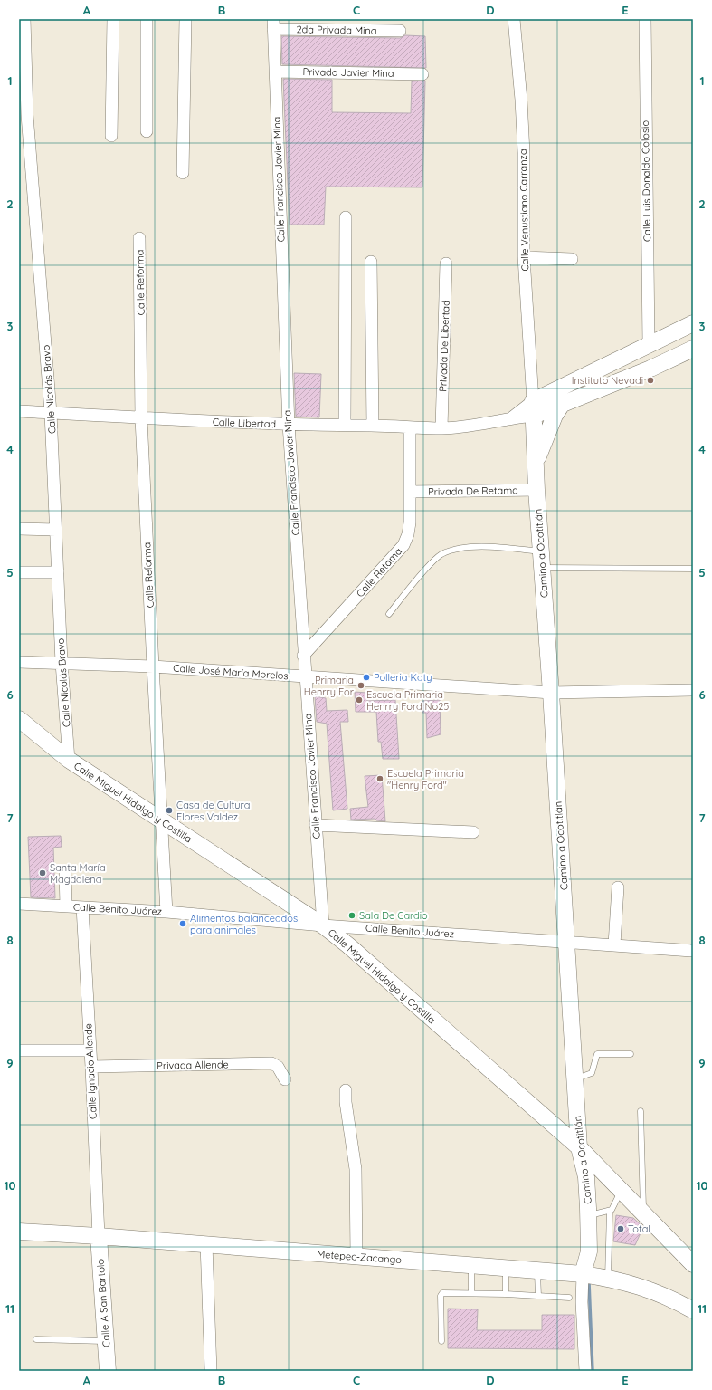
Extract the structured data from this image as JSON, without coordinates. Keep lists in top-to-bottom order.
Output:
{
  "streets": {
    "main road": [
      "Camino a Ocotitlán",
      "Calle Miguel Hidalgo y Costilla",
      "Metepec-Zacango",
      "Calle A San Bartolo"
    ],
    "street": [
      "2da Privada Mina",
      "Privada Javier Mina",
      "Calle Francisco Javier Mina",
      "Calle Luis Donaldo Colosio",
      "Calle Venustiano Carranza",
      "Calle Reforma",
      "Privada De Libertad",
      "Calle Nicolás Bravo",
      "Calle Libertad",
      "Privada De Retama",
      "Calle Retama",
      "Calle José María Morelos",
      "Calle Benito Juárez",
      "Privada Allende",
      "Calle Ignacio Allende"
    ]
  },
  "crossings": [
    ["2da Privada Mina", "Calle Francisco Javier Mina"],
    ["Privada Javier Mina", "Calle Francisco Javier Mina"],
    ["Calle Francisco Javier Mina", "Calle Libertad"],
    ["Calle Francisco Javier Mina", "Calle Retama"],
    ["Calle Francisco Javier Mina", "Calle José María Morelos"],
    ["Calle Francisco Javier Mina", "Calle Miguel Hidalgo y Costilla"],
    ["Calle Francisco Javier Mina", "Calle Benito Juárez"],
    ["Calle Venustiano Carranza", "Calle Libertad"],
    ["Calle Venustiano Carranza", "Camino a Ocotitlán"],
    ["Calle Reforma", "Calle Libertad"],
    ["Calle Reforma", "Calle José María Morelos"],
    ["Calle Reforma", "Calle Miguel Hidalgo y Costilla"],
    ["Calle Reforma", "Calle Benito Juárez"],
    ["Privada De Libertad", "Calle Libertad"],
    ["Calle Nicolás Bravo", "Calle Libertad"],
    ["Calle Nicolás Bravo", "Calle José María Morelos"],
    ["Calle Nicolás Bravo", "Calle Miguel Hidalgo y Costilla"],
    ["Calle Libertad", "Camino a Ocotitlán"],
    ["Calle Libertad", "Calle Retama"],
    ["Privada De Retama", "Camino a Ocotitlán"],
    ["Privada De Retama", "Calle Retama"],
    ["Camino a Ocotitlán", "Calle José María Morelos"],
    ["Camino a Ocotitlán", "Calle Miguel Hidalgo y Costilla"],
    ["Camino a Ocotitlán", "Calle Benito Juárez"],
    ["Camino a Ocotitlán", "Metepec-Zacango"],
    ["Calle Miguel Hidalgo y Costilla", "Calle Benito Juárez"],
    ["Calle Benito Juárez", "Calle Ignacio Allende"],
    ["Privada Allende", "Calle Ignacio Allende"],
    ["Calle Ignacio Allende", "Metepec-Zacango"],
    ["Calle Ignacio Allende", "Calle A San Bartolo"],
    ["Metepec-Zacango", "Calle A San Bartolo"]
  ],
  "places": [
    "Instituto Nevadi",
    "Polleria Katy",
    "Primaria Henrry For",
    "Escuela Primaria Henrry Ford No25",
    "Escuela Primaria \"Henry Ford\"",
    "Casa de Cultura Flores Valdez",
    "Santa María Magdalena",
    "Sala De Cardio",
    "Alimentos balanceados para animales",
    "Total"
  ],
  "grid": {
    "columns": [
      "A",
      "B",
      "C",
      "D",
      "E"
    ],
    "rows": [
      "1",
      "2",
      "3",
      "4",
      "5",
      "6",
      "7",
      "8",
      "9",
      "10",
      "11"
    ]
  }
}
